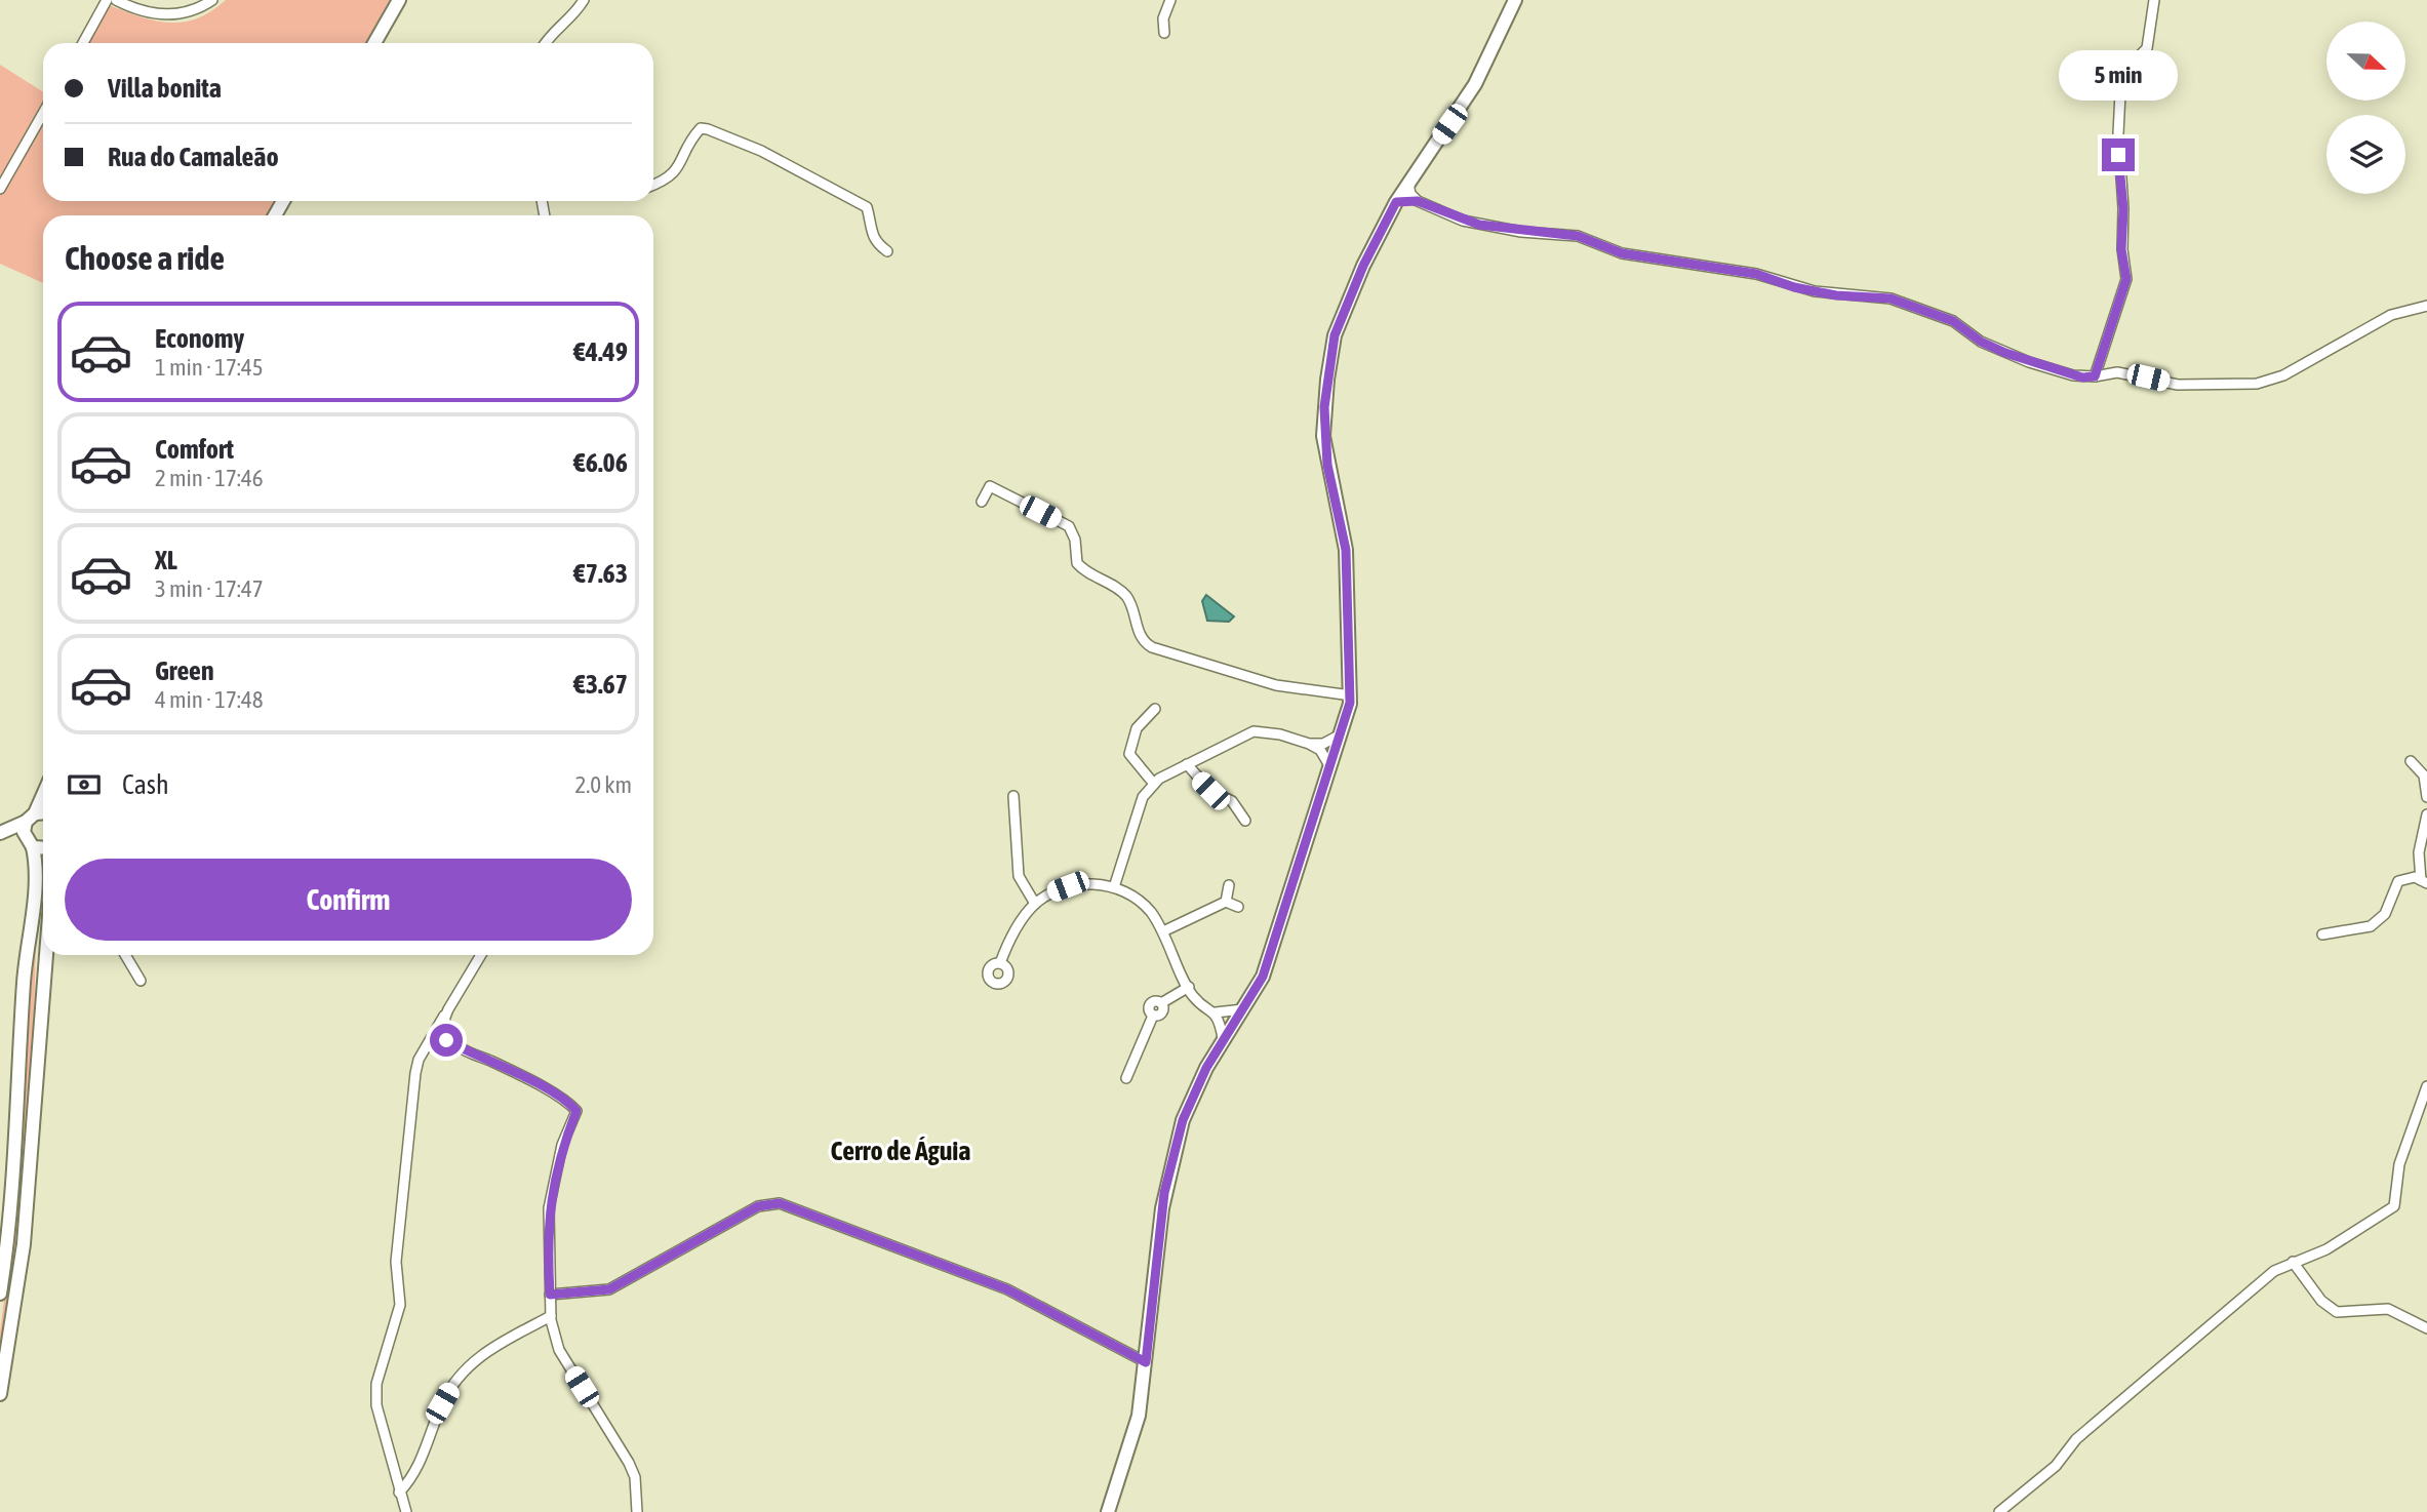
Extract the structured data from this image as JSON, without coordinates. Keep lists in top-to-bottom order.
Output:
{
  "districts": ["Cerro de Águia"],
  "north": "right",
  "page": {
    "banner": ["Villa bonita", "Rua do Camaleão"],
    "bubble": "5 min",
    "heading": "Choose a ride",
    "list": [
      {
        "name": "Economy",
        "note": "1 min · 17:45",
        "value": "€4.49"
      },
      {
        "name": "Comfort",
        "note": "2 min · 17:46",
        "value": "€6.06"
      },
      {
        "name": "XL",
        "note": "3 min · 17:47",
        "value": "€7.63"
      },
      {
        "name": "Green",
        "note": "4 min · 17:48",
        "value": "€3.67"
      }
    ],
    "pay": ["Cash", "2.0 km"],
    "buttons": "Confirm"
  }
}
